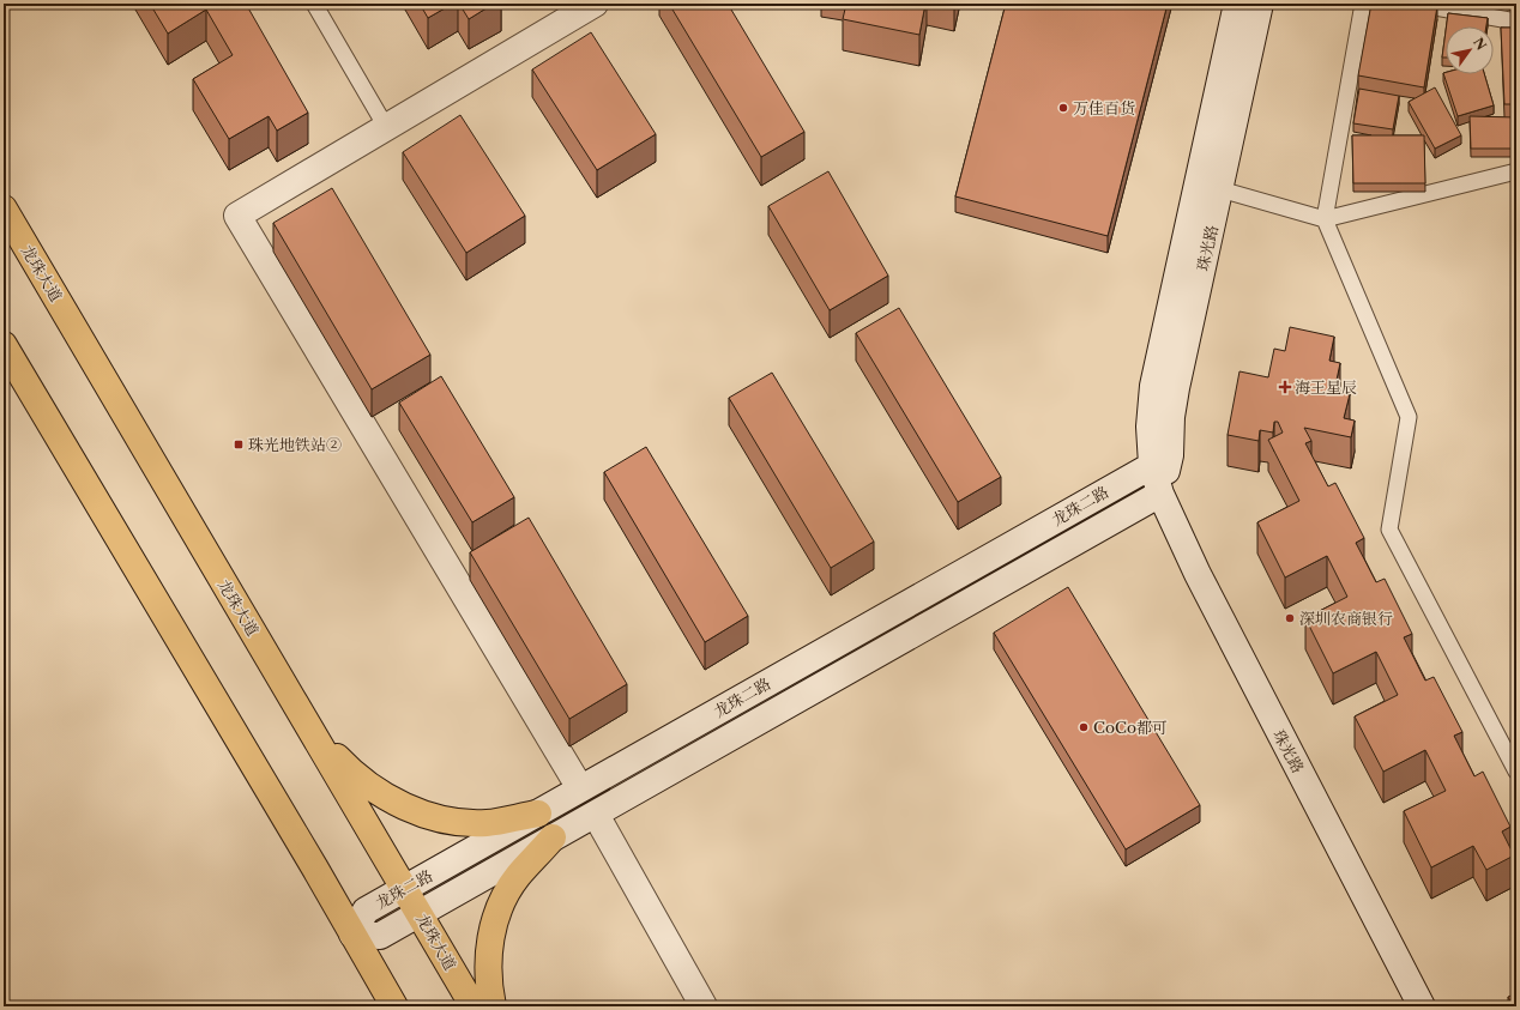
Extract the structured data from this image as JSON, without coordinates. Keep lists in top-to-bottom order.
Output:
{
  "streets": {
    "main road": ["龙珠大道"],
    "street": ["珠光路", "龙珠二路"]
  },
  "crossings": [
    ["珠光路", "龙珠二路"],
    ["龙珠大道", "龙珠二路"]
  ],
  "places": {
    "other": ["万佳百货", "深圳农商银行", "CoCo都可"],
    "health": ["海王星辰"],
    "transit": ["珠光地铁站②"]
  },
  "north": "top right"
}
